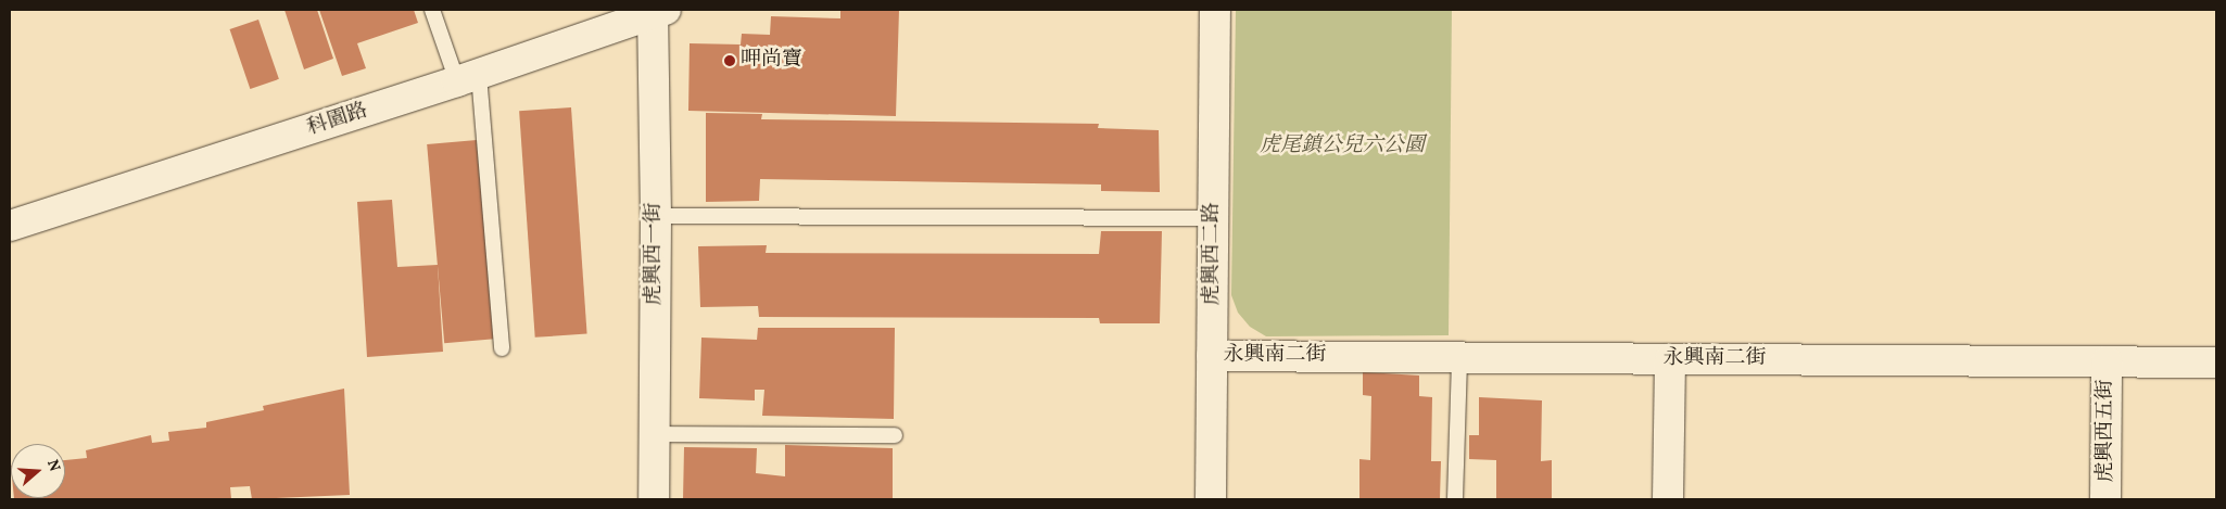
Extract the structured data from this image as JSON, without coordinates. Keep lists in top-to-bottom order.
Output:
{
  "streets": {
    "street": [
      "科園路",
      "虎興西一街",
      "虎興西二路",
      "永興南二街",
      "虎興西五街"
    ]
  },
  "crossings": [
    ["科園路", "虎興西一街"],
    ["虎興西二路", "永興南二街"],
    ["永興南二街", "虎興西五街"]
  ],
  "parks": ["虎尾鎮公兒六公園"],
  "places": ["呷尚寶"],
  "north": "right"
}
